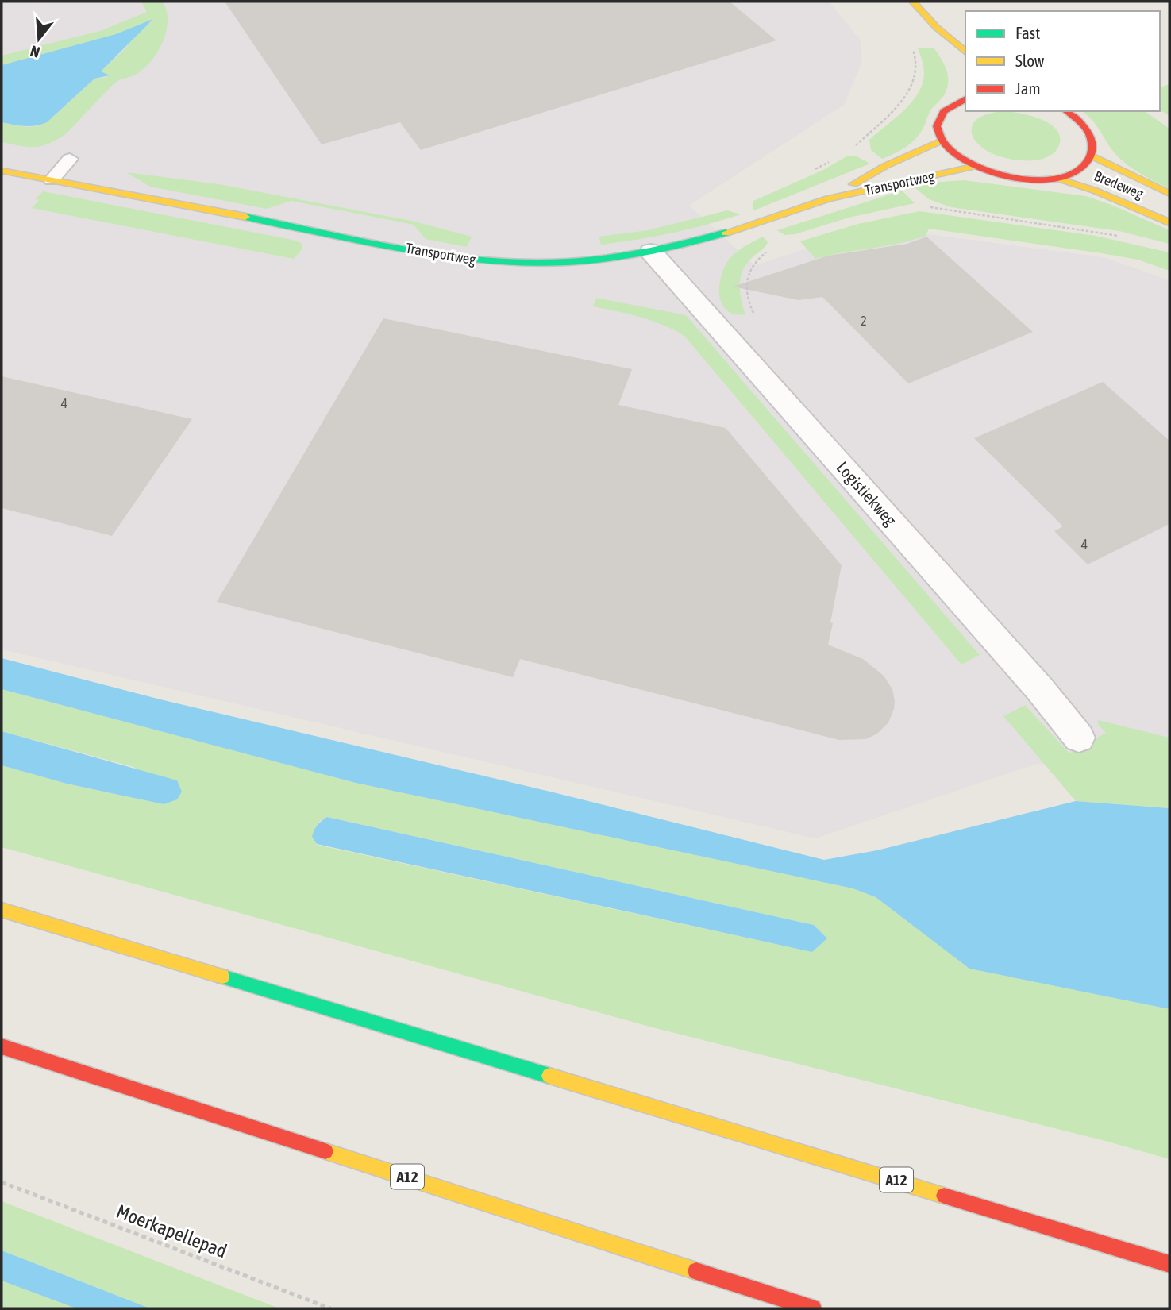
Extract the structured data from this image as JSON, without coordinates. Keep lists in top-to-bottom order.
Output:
{
  "streets": {
    "main road": ["Transportweg", "Bredeweg", "A12"],
    "street": ["Logistiekweg"],
    "path": ["Moerkapellepad"]
  },
  "crossings": [
    ["Transportweg", "Logistiekweg"]
  ],
  "house_numbers": ["2", "4", "4"],
  "legend": ["Fast", "Slow", "Jam"],
  "north": "bottom"
}
